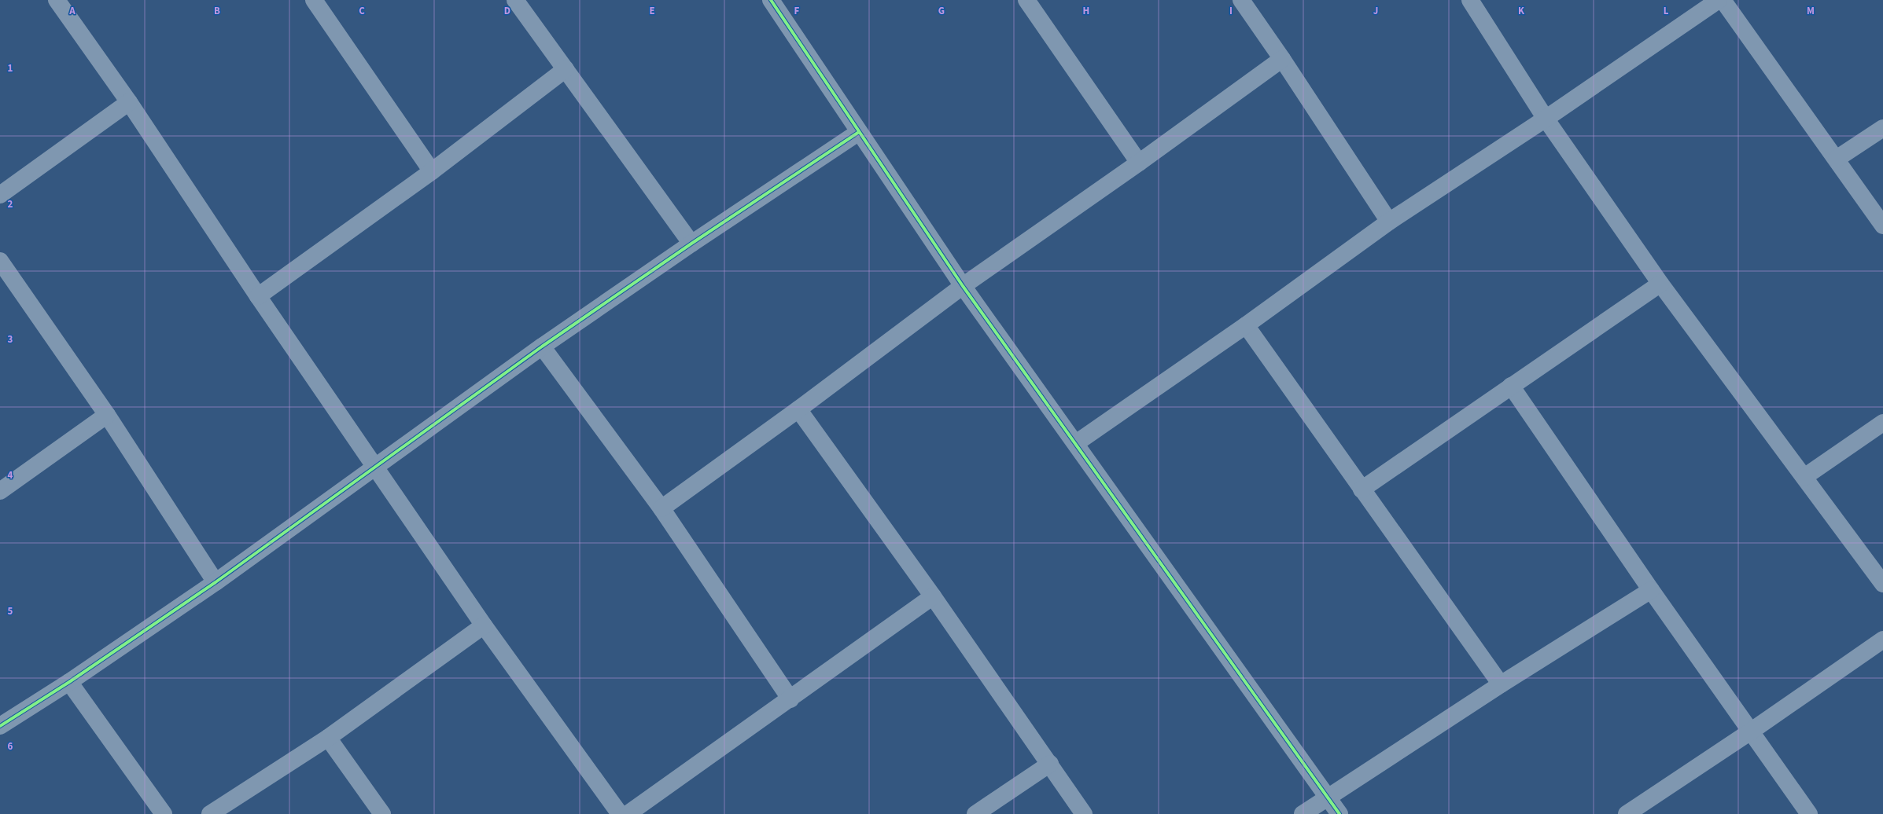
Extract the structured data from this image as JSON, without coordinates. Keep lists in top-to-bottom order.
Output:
{
  "grid": {
    "columns": [
      "A",
      "B",
      "C",
      "D",
      "E",
      "F",
      "G",
      "H",
      "I",
      "J",
      "K",
      "L",
      "M"
    ],
    "rows": [
      "1",
      "2",
      "3",
      "4",
      "5",
      "6"
    ]
  }
}
